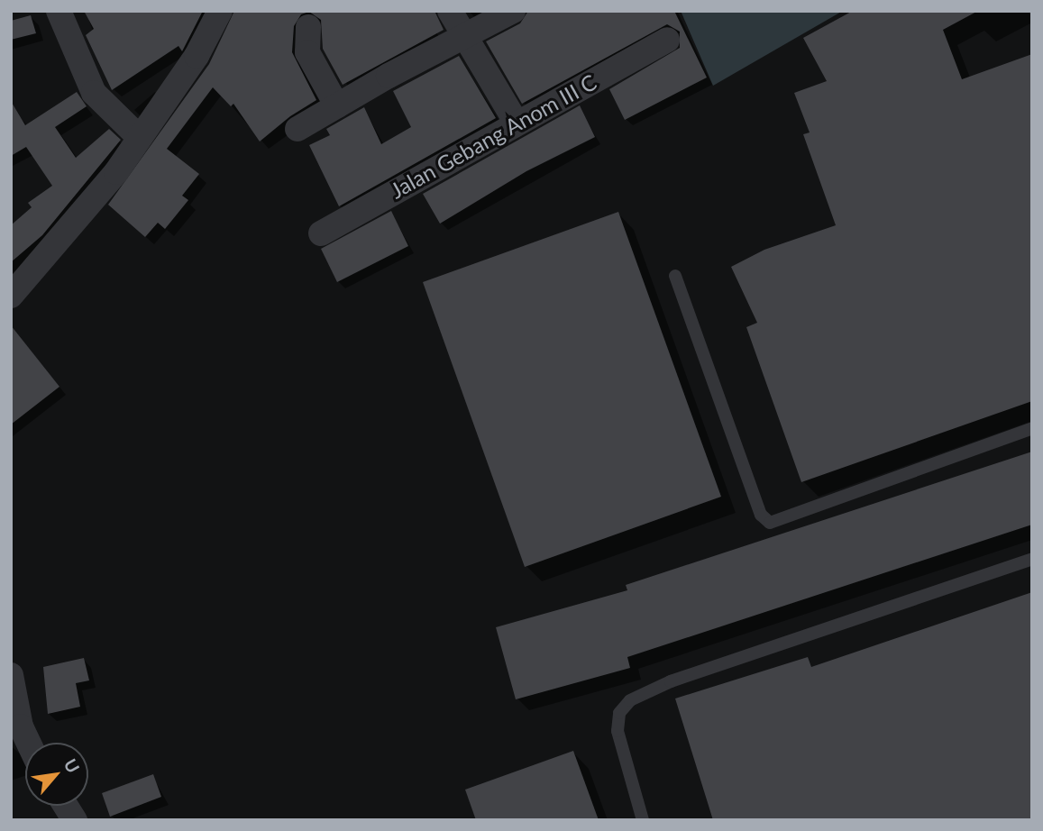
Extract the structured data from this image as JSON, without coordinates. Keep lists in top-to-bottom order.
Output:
{
  "streets": {
    "street": ["Jalan Gebang Anom III C"]
  },
  "north": "top right"
}
